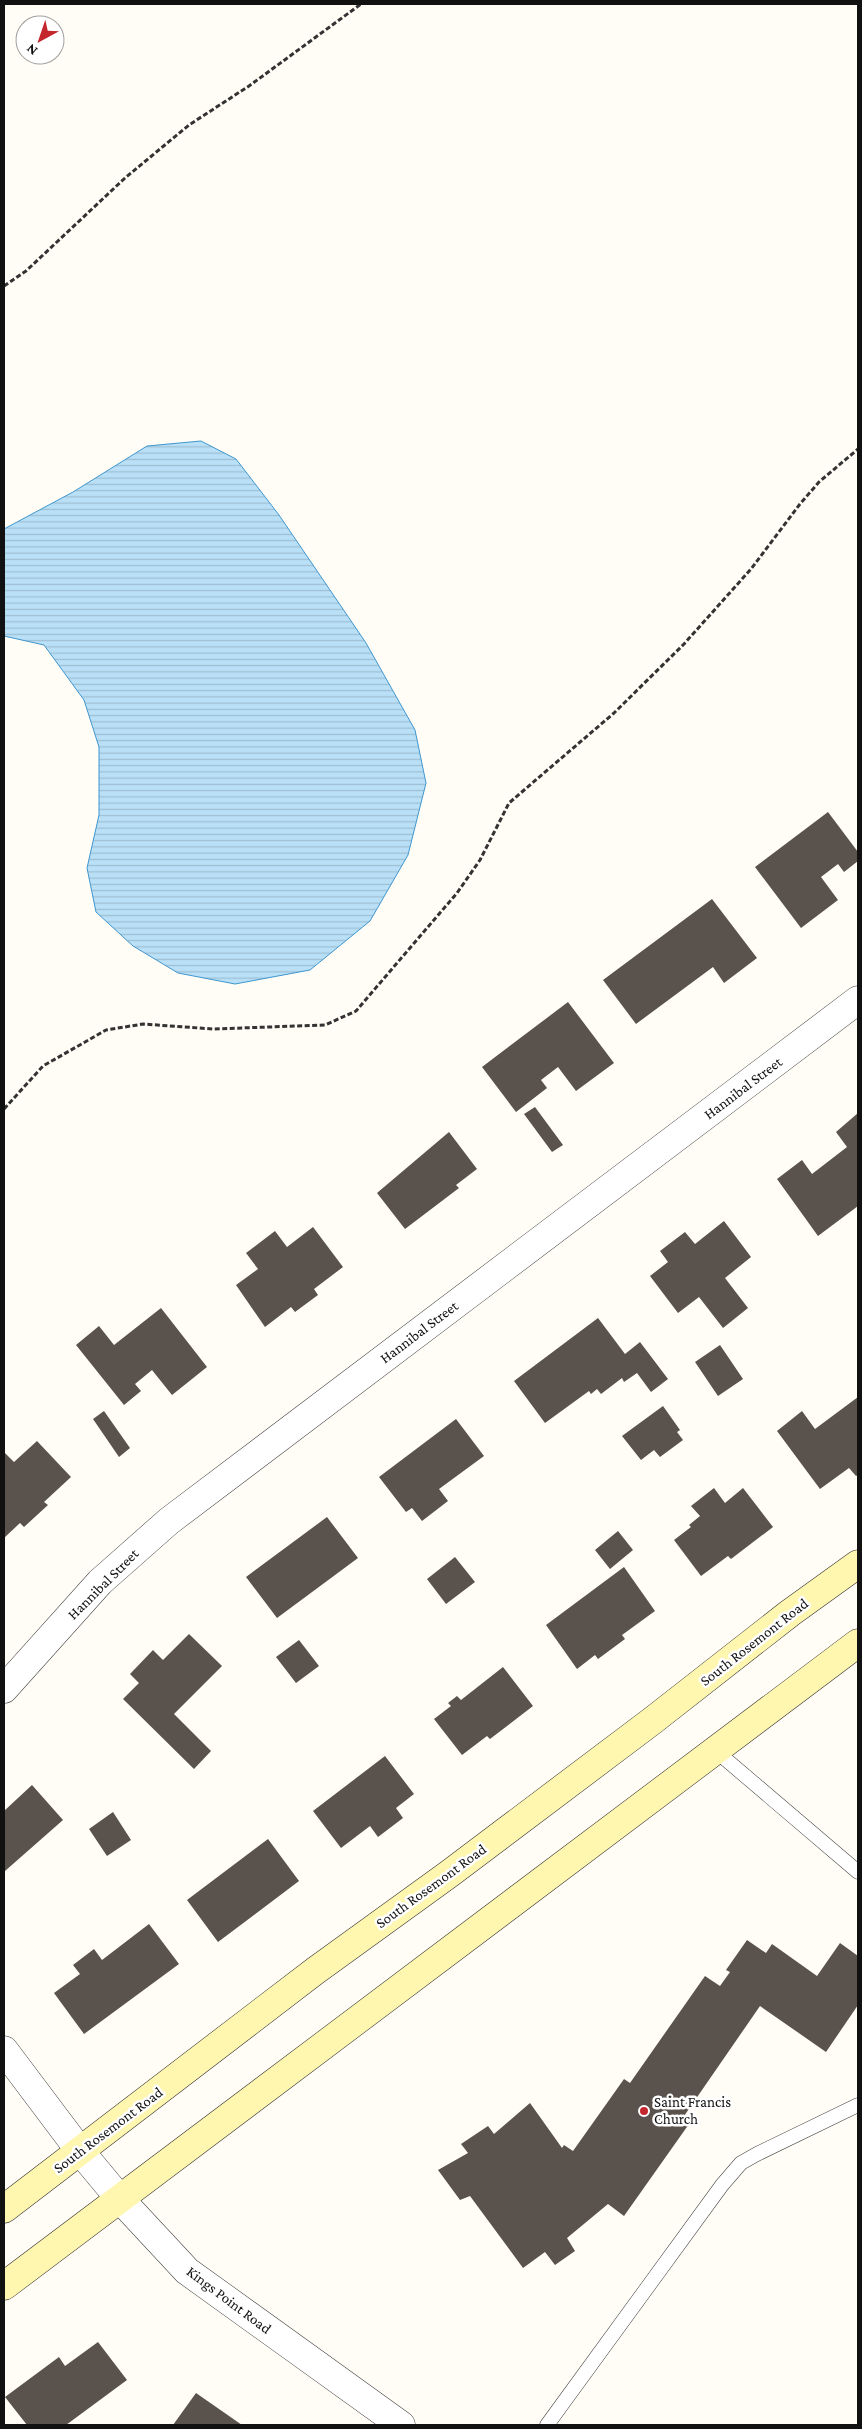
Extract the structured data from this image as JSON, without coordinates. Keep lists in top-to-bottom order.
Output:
{
  "streets": {
    "main road": ["South Rosemont Road"],
    "street": ["Hannibal Street", "Kings Point Road"]
  },
  "crossings": [
    ["South Rosemont Road", "Kings Point Road"]
  ],
  "places": ["Saint Francis Church"],
  "north": "bottom left"
}
